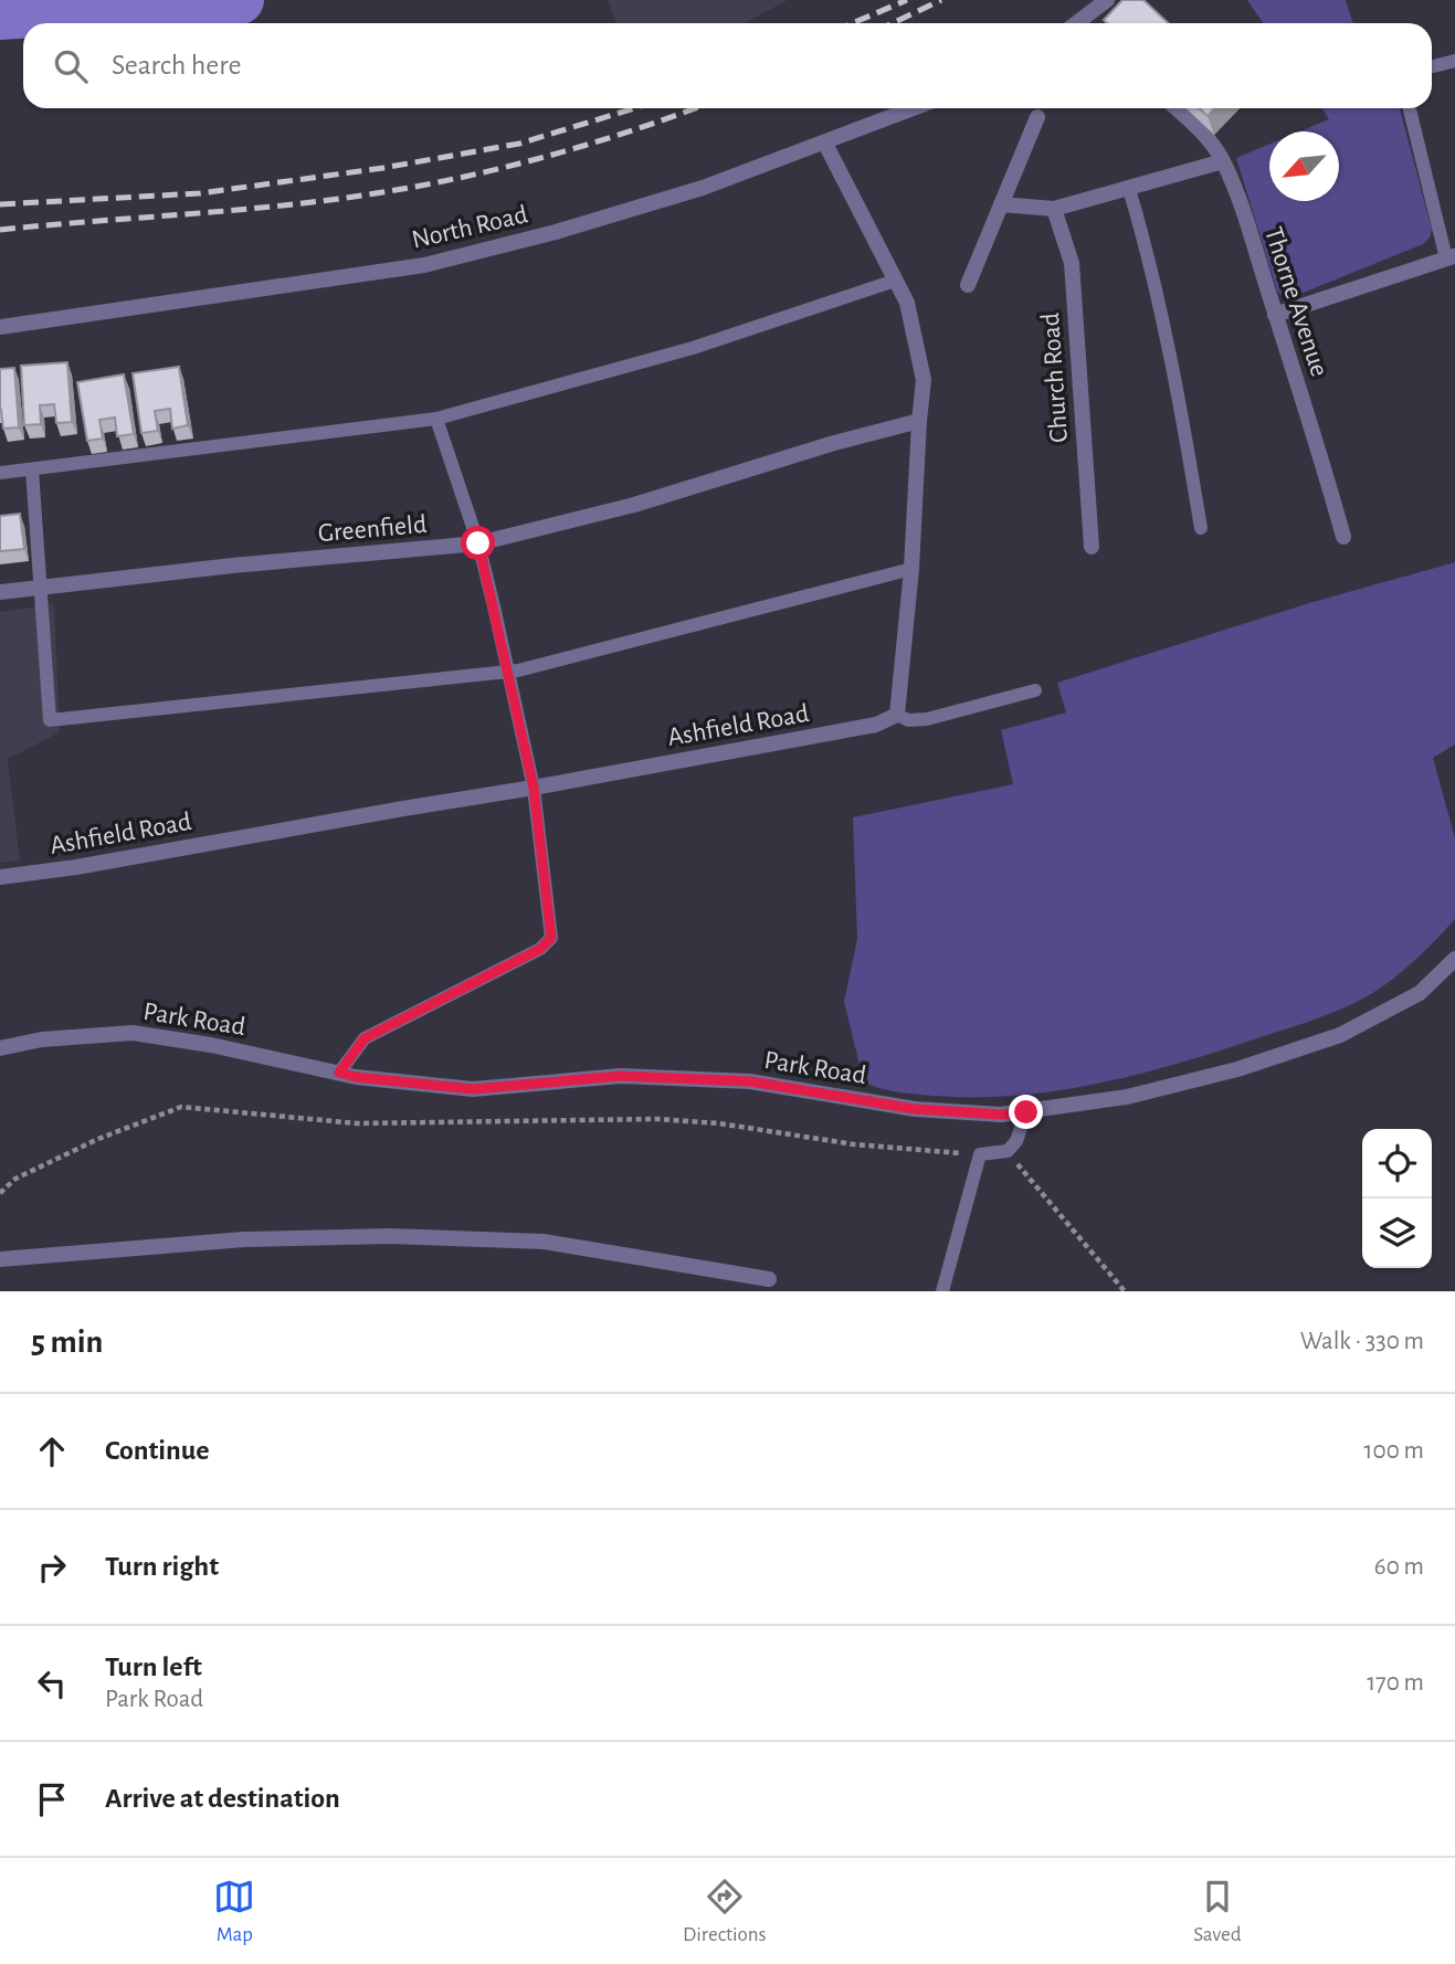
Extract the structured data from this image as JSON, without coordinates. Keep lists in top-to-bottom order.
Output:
{
  "streets": {
    "street": [
      "North Road",
      "Thorne Avenue",
      "Church Road",
      "Greenfield",
      "Ashfield Road",
      "Park Road"
    ]
  },
  "north": "bottom left",
  "page": {
    "search": "Search here",
    "heading": ["5 min", "Walk · 330 m"],
    "list": [
      ["Continue", "100 m"],
      ["Turn right", "60 m"],
      ["Turn left", "Park Road", "170 m"],
      "Arrive at destination"
    ],
    "nav": ["Map", "Directions", "Saved"]
  }
}
